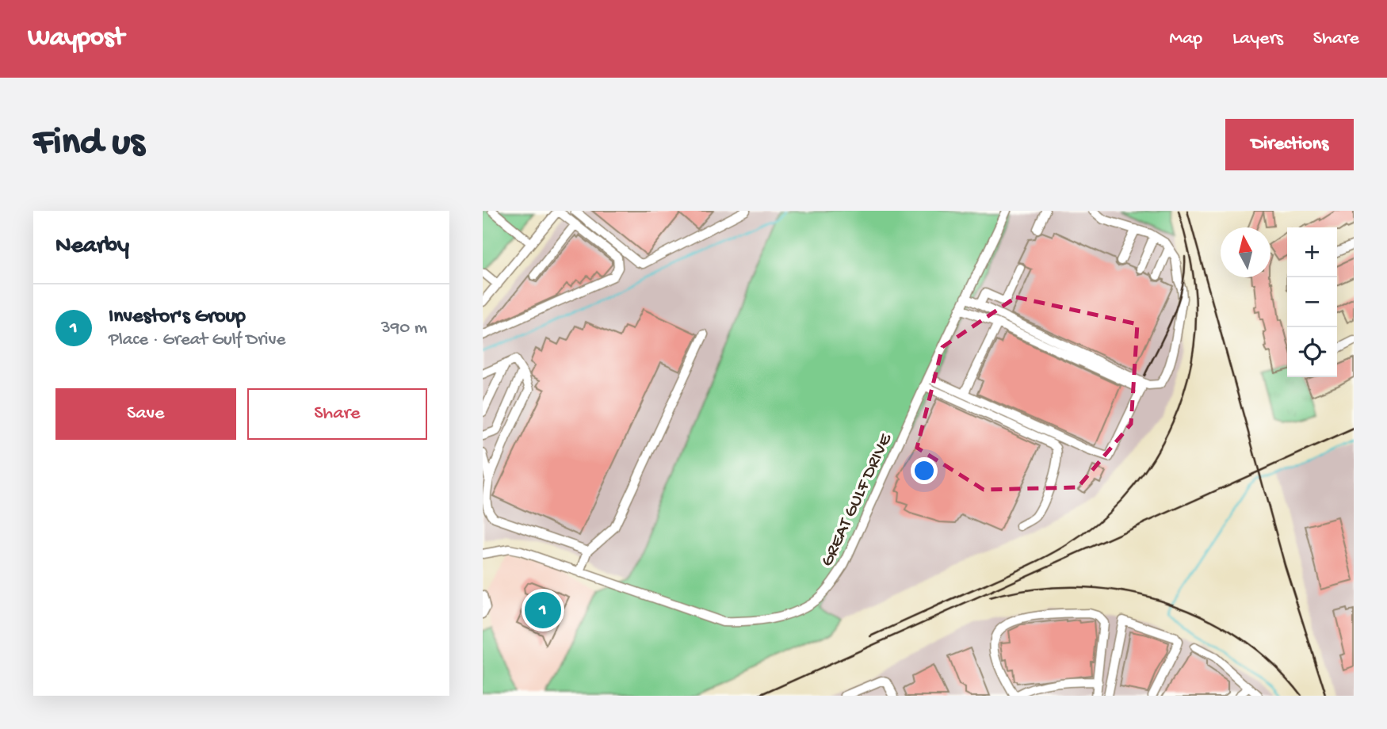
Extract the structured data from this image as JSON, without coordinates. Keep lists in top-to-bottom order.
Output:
{
  "streets": {
    "street": ["GREAT GULF DRIVE"]
  },
  "north": "top",
  "page": {
    "header": "Waypost",
    "nav": ["Map", "Layers", "Share"],
    "buttons": [
      "Directions",
      ["Save", "Share"]
    ],
    "title": "Find us",
    "heading": "Nearby",
    "map_buttons": ["+", "−"],
    "list": [
      {
        "mark": "1",
        "name": "Investor's Group",
        "note": "Place · Great Gulf Drive",
        "value": "390 m"
      }
    ],
    "pins": "1"
  }
}
